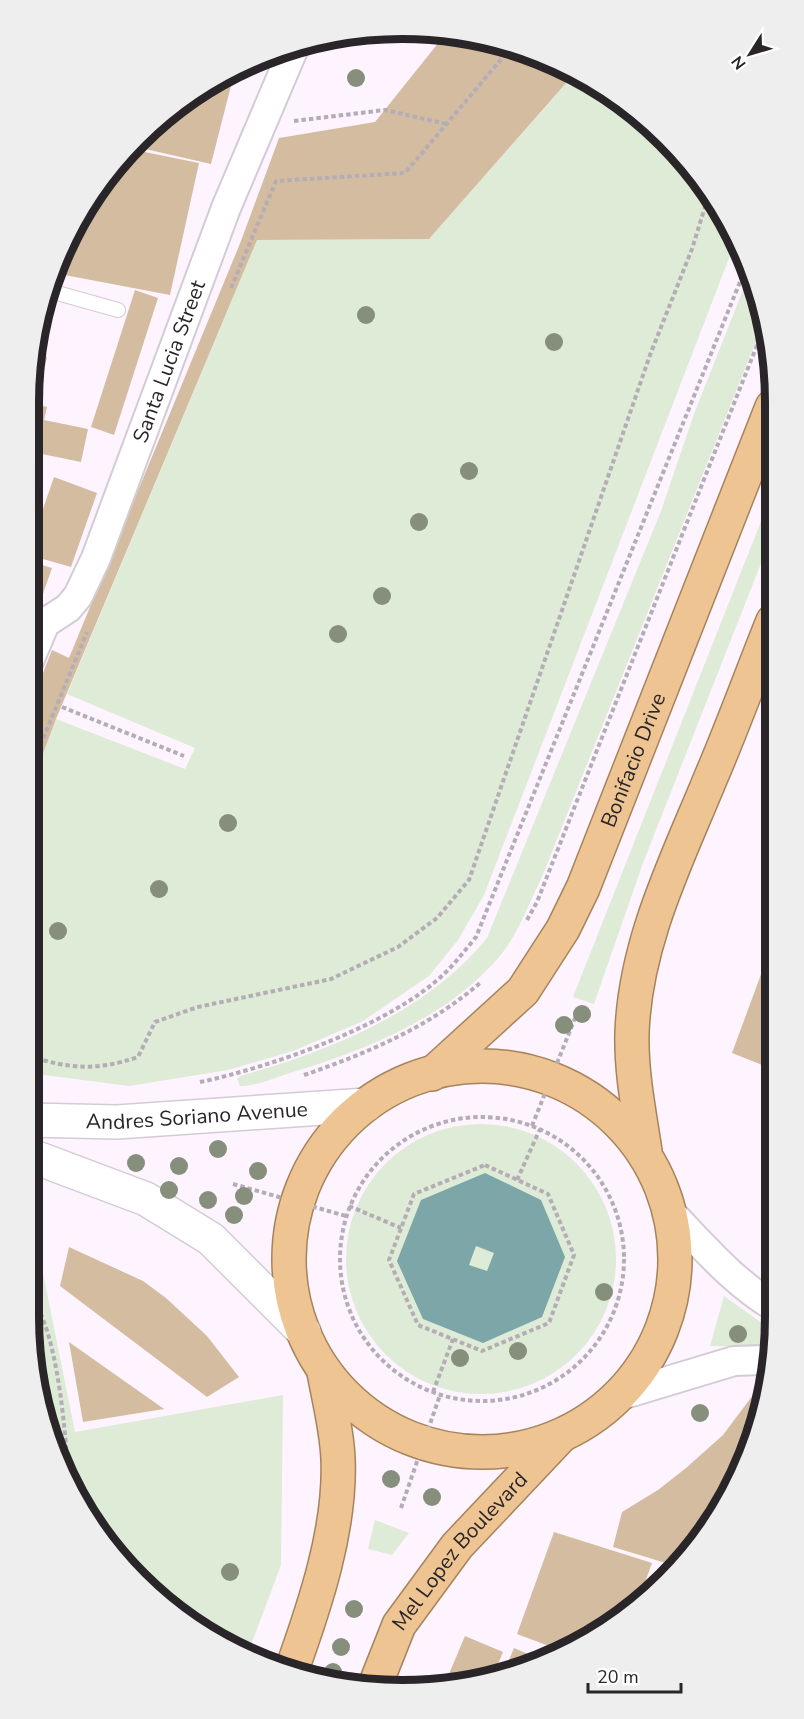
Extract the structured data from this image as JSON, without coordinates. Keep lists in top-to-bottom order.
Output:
{
  "streets": {
    "highway": ["Bonifacio Drive", "Mel Lopez Boulevard"],
    "street": ["Santa Lucia Street", "Andres Soriano Avenue"]
  },
  "scale_bar": "20 m",
  "north": "bottom left"
}
